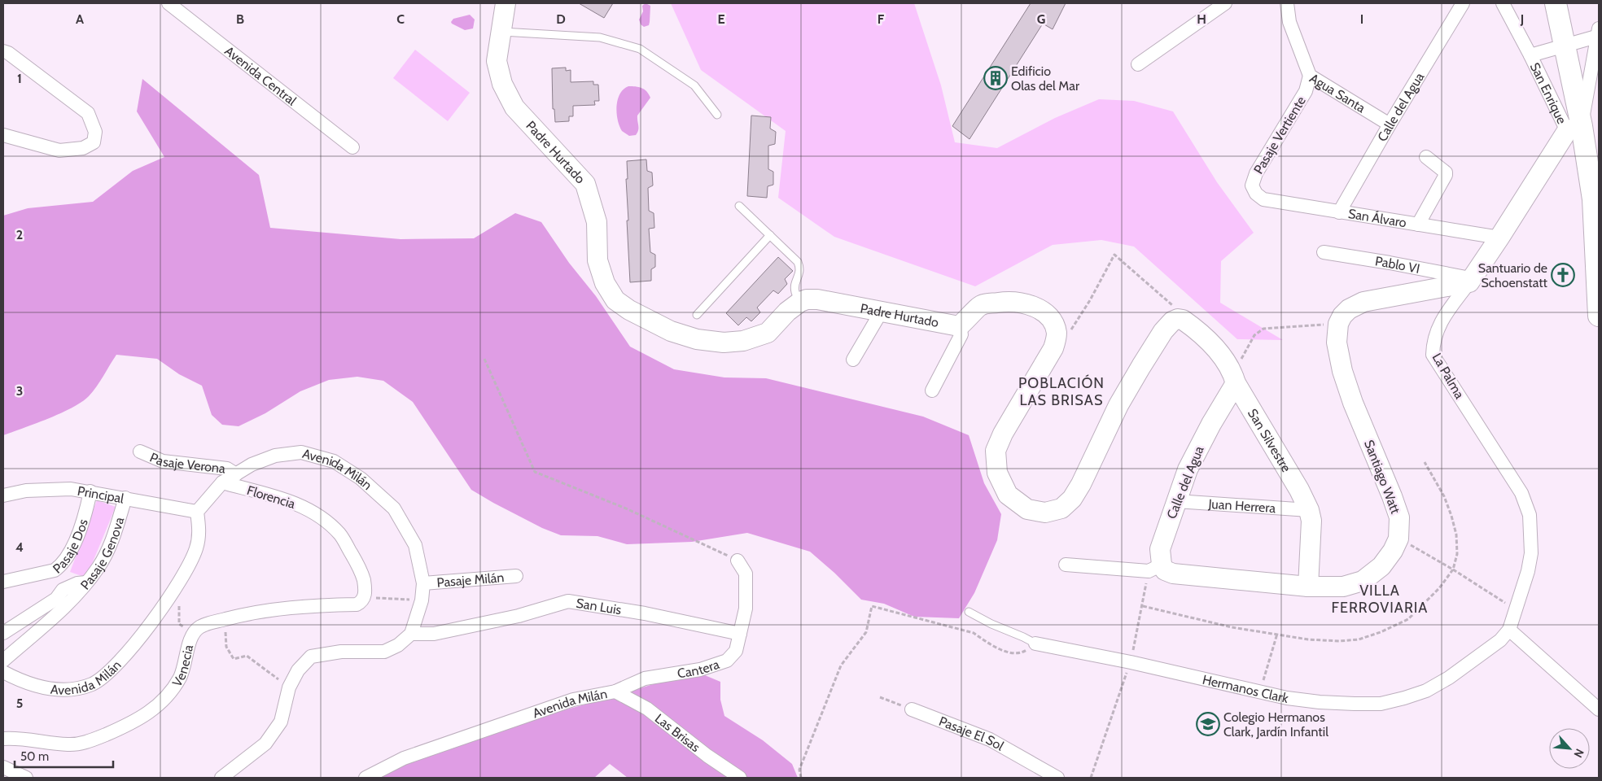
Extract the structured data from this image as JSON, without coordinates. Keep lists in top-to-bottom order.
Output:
{
  "streets": {
    "street": [
      "Avenida Central",
      "Agua Santa",
      "San Enrique",
      "Calle del Agua",
      "Pasaje Vertiente",
      "Padre Hurtado",
      "San Álvaro",
      "Pablo VI",
      "La Palma",
      "San Silvestre",
      "Pasaje Verona",
      "Avenida Milán",
      "Santiago Watt",
      "Principal",
      "Florencia",
      "Juan Herrera",
      "Pasaje Dos",
      "Pasaje Genova",
      "Pasaje Milán",
      "San Luis",
      "Venecia",
      "Cantera",
      "Hermanos Clark",
      "Las Brisas",
      "Pasaje El Sol"
    ]
  },
  "crossings": [
    ["Agua Santa", "Calle del Agua"],
    ["Agua Santa", "Pasaje Vertiente"],
    ["San Enrique", "La Palma"],
    ["Calle del Agua", "San Álvaro"],
    ["Calle del Agua", "San Silvestre"],
    ["Calle del Agua", "Santiago Watt"],
    ["Calle del Agua", "Juan Herrera"],
    ["Pasaje Vertiente", "San Álvaro"],
    ["San Álvaro", "La Palma"],
    ["Pablo VI", "La Palma"],
    ["La Palma", "Hermanos Clark"],
    ["San Silvestre", "Santiago Watt"],
    ["San Silvestre", "Juan Herrera"],
    ["Pasaje Verona", "Avenida Milán"],
    ["Avenida Milán", "Principal"],
    ["Avenida Milán", "Florencia"],
    ["Avenida Milán", "Pasaje Milán"],
    ["Avenida Milán", "San Luis"],
    ["Avenida Milán", "Cantera"],
    ["Avenida Milán", "Las Brisas"],
    ["Principal", "Pasaje Dos"],
    ["Principal", "Pasaje Genova"],
    ["Florencia", "Venecia"],
    ["San Luis", "Cantera"],
    ["Cantera", "Las Brisas"]
  ],
  "districts": ["POBLACIÓN LAS BRISAS", "VILLA FERROVIARIA"],
  "places": {
    "building": ["Edificio Olas del Mar"],
    "church": ["Santuario de Schoenstatt"],
    "school or university": ["Colegio Hermanos Clark, Jardín Infantil"]
  },
  "scale_bar": "50 m",
  "north": "bottom right",
  "grid": {
    "columns": [
      "A",
      "B",
      "C",
      "D",
      "E",
      "F",
      "G",
      "H",
      "I",
      "J"
    ],
    "rows": [
      "1",
      "2",
      "3",
      "4",
      "5"
    ]
  }
}
